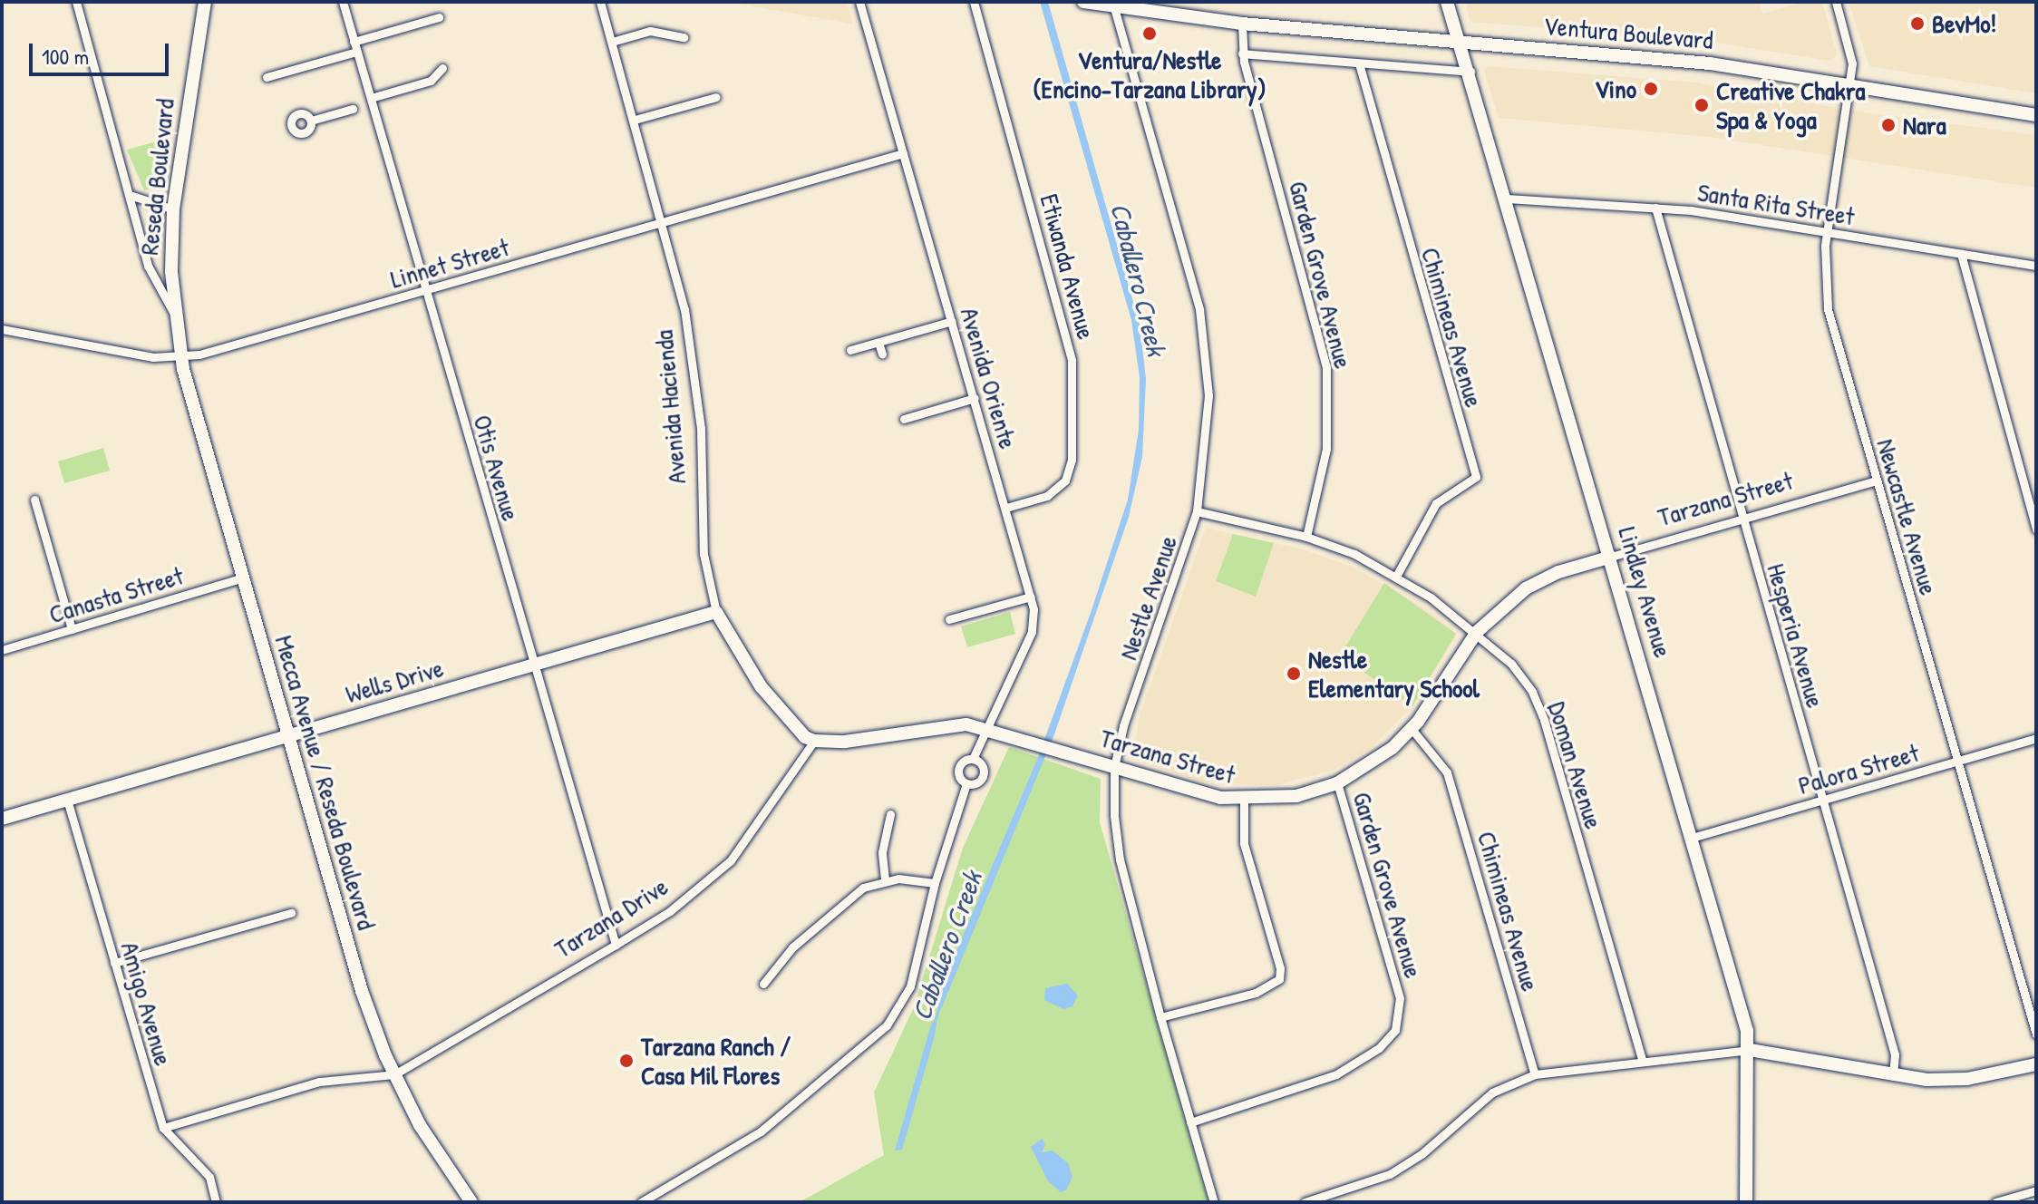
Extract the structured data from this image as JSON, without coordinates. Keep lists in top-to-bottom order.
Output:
{
  "streets": {
    "street": [
      "Ventura Boulevard",
      "Reseda Boulevard",
      "Santa Rita Street",
      "Linnet Street",
      "Etiwanda Avenue",
      "Garden Grove Avenue",
      "Chimineas Avenue",
      "Avenida Oriente",
      "Avenida Hacienda",
      "Otis Avenue",
      "Tarzana Street",
      "Newcastle Avenue",
      "Lindley Avenue",
      "Canasta Street",
      "Nestle Avenue",
      "Hesperia Avenue",
      "Wells Drive",
      "Doman Avenue",
      "Palora Street",
      "Mecca Avenue / Reseda Boulevard",
      "Tarzana Drive",
      "Amigo Avenue"
    ]
  },
  "crossings": [
    ["Ventura Boulevard", "Garden Grove Avenue"],
    ["Ventura Boulevard", "Newcastle Avenue"],
    ["Ventura Boulevard", "Lindley Avenue"],
    ["Ventura Boulevard", "Nestle Avenue"],
    ["Reseda Boulevard", "Linnet Street"],
    ["Reseda Boulevard", "Mecca Avenue / Reseda Boulevard"],
    ["Santa Rita Street", "Newcastle Avenue"],
    ["Santa Rita Street", "Lindley Avenue"],
    ["Santa Rita Street", "Hesperia Avenue"],
    ["Linnet Street", "Avenida Oriente"],
    ["Linnet Street", "Avenida Hacienda"],
    ["Linnet Street", "Otis Avenue"],
    ["Linnet Street", "Mecca Avenue / Reseda Boulevard"],
    ["Etiwanda Avenue", "Avenida Oriente"],
    ["Garden Grove Avenue", "Tarzana Street"],
    ["Garden Grove Avenue", "Nestle Avenue"],
    ["Garden Grove Avenue", "Doman Avenue"],
    ["Chimineas Avenue", "Tarzana Street"],
    ["Chimineas Avenue", "Doman Avenue"],
    ["Avenida Oriente", "Tarzana Street"],
    ["Avenida Hacienda", "Wells Drive"],
    ["Avenida Hacienda", "Tarzana Drive"],
    ["Otis Avenue", "Wells Drive"],
    ["Otis Avenue", "Tarzana Drive"],
    ["Tarzana Street", "Newcastle Avenue"],
    ["Tarzana Street", "Lindley Avenue"],
    ["Tarzana Street", "Nestle Avenue"],
    ["Tarzana Street", "Hesperia Avenue"],
    ["Tarzana Street", "Doman Avenue"],
    ["Newcastle Avenue", "Palora Street"],
    ["Lindley Avenue", "Palora Street"],
    ["Canasta Street", "Mecca Avenue / Reseda Boulevard"],
    ["Nestle Avenue", "Doman Avenue"],
    ["Hesperia Avenue", "Palora Street"],
    ["Wells Drive", "Mecca Avenue / Reseda Boulevard"],
    ["Wells Drive", "Amigo Avenue"],
    ["Mecca Avenue / Reseda Boulevard", "Tarzana Drive"],
    ["Tarzana Drive", "Amigo Avenue"]
  ],
  "water": ["Caballero Creek"],
  "places": [
    "BevMo!",
    "Ventura/Nestle (Encino-Tarzana Library)",
    "Vino",
    "Creative Chakra Spa & Yoga",
    "Nara",
    "Nestle Elementary School",
    "Tarzana Ranch / Casa Mil Flores"
  ],
  "scale_bar": "100 m"
}
